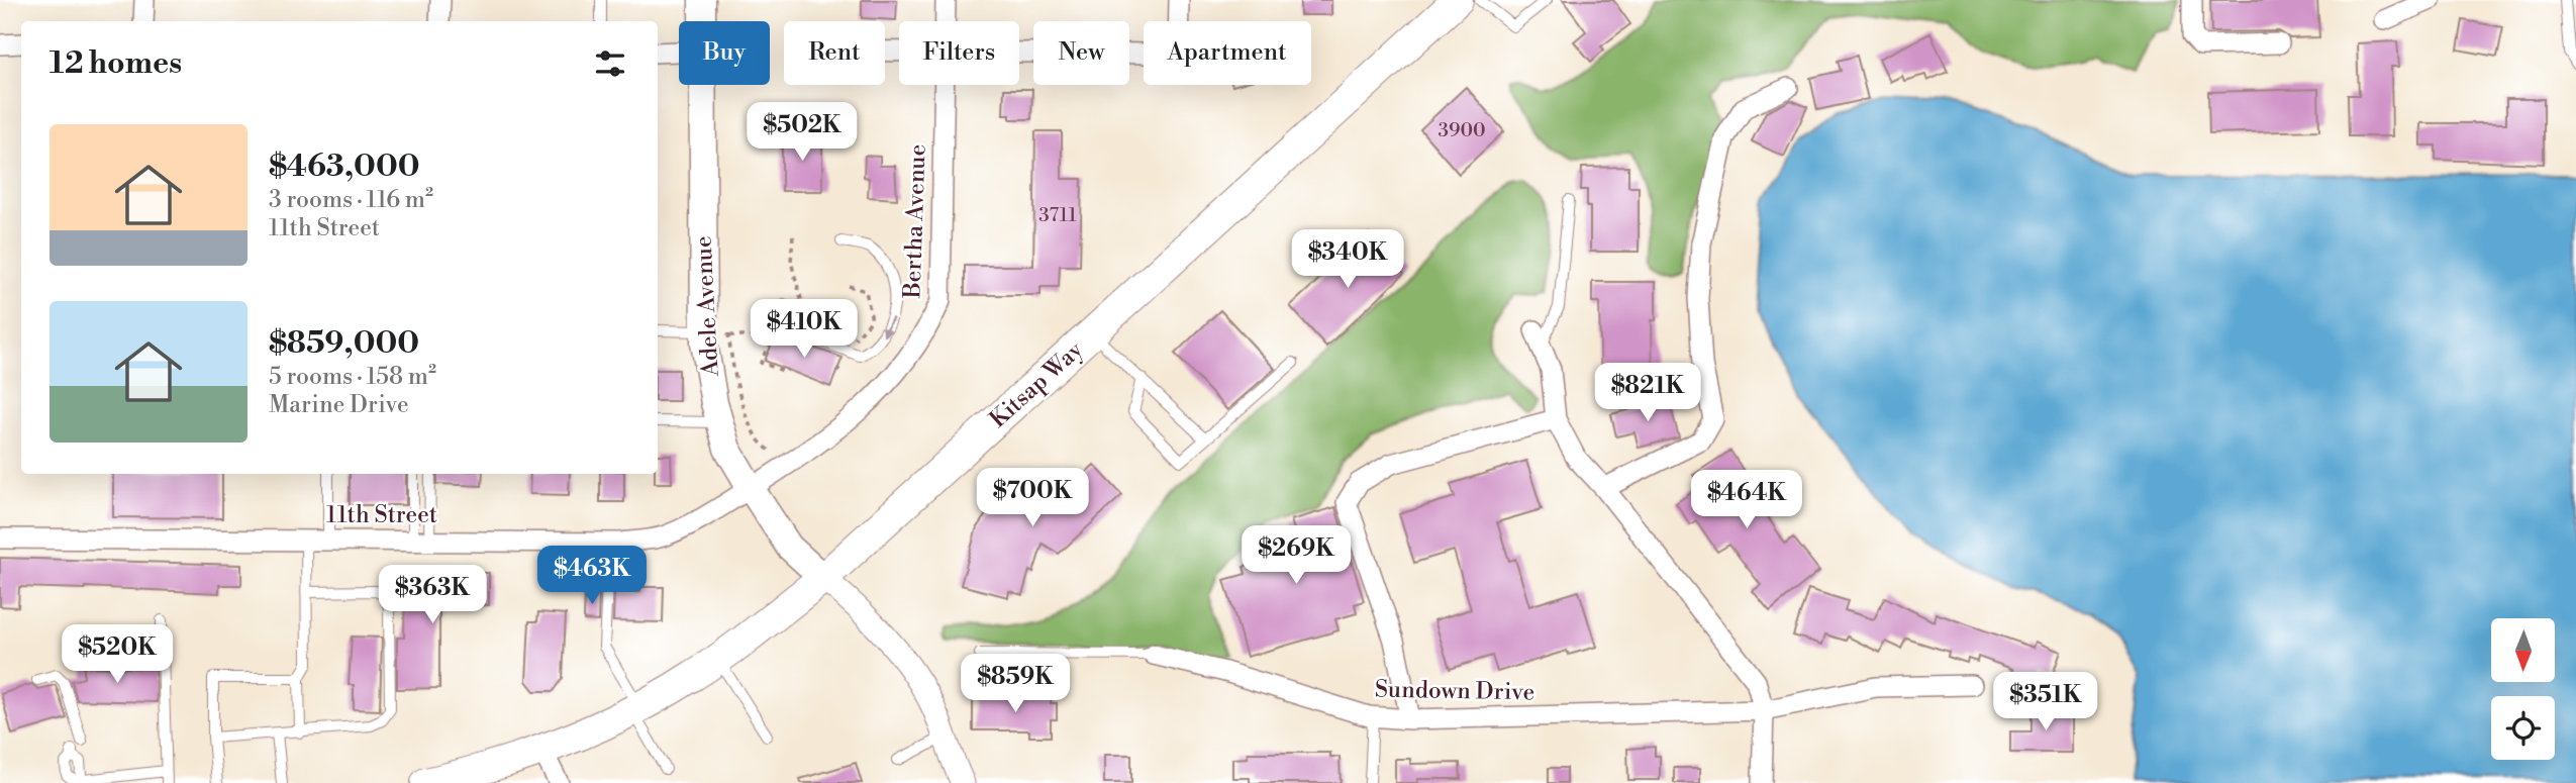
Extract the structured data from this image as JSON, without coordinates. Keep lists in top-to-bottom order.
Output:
{
  "streets": {
    "main road": ["Adele Avenue", "Kitsap Way"],
    "street": ["Bertha Avenue", "11th Street", "Sundown Drive"]
  },
  "crossings": [
    ["Bertha Avenue", "Adele Avenue"],
    ["Bertha Avenue", "11th Street"],
    ["Adele Avenue", "Kitsap Way"],
    ["Adele Avenue", "11th Street"]
  ],
  "house_numbers": ["3900", "3711"],
  "north": "bottom",
  "page": {
    "chip": [
      "Buy",
      "Rent",
      "Filters",
      "New",
      "Apartment"
    ],
    "heading": "12 homes",
    "price": [
      "$502K",
      "$340K",
      "$410K",
      "$821K",
      "$700K",
      "$464K",
      "$269K",
      "$463K",
      "$363K",
      "$520K",
      "$859K",
      "$351K"
    ],
    "list": [
      {
        "name": "$463,000",
        "note": "3 rooms · 116 m² · 11th Street"
      },
      {
        "name": "$859,000",
        "note": "5 rooms · 158 m² · Marine Drive"
      }
    ]
  }
}
